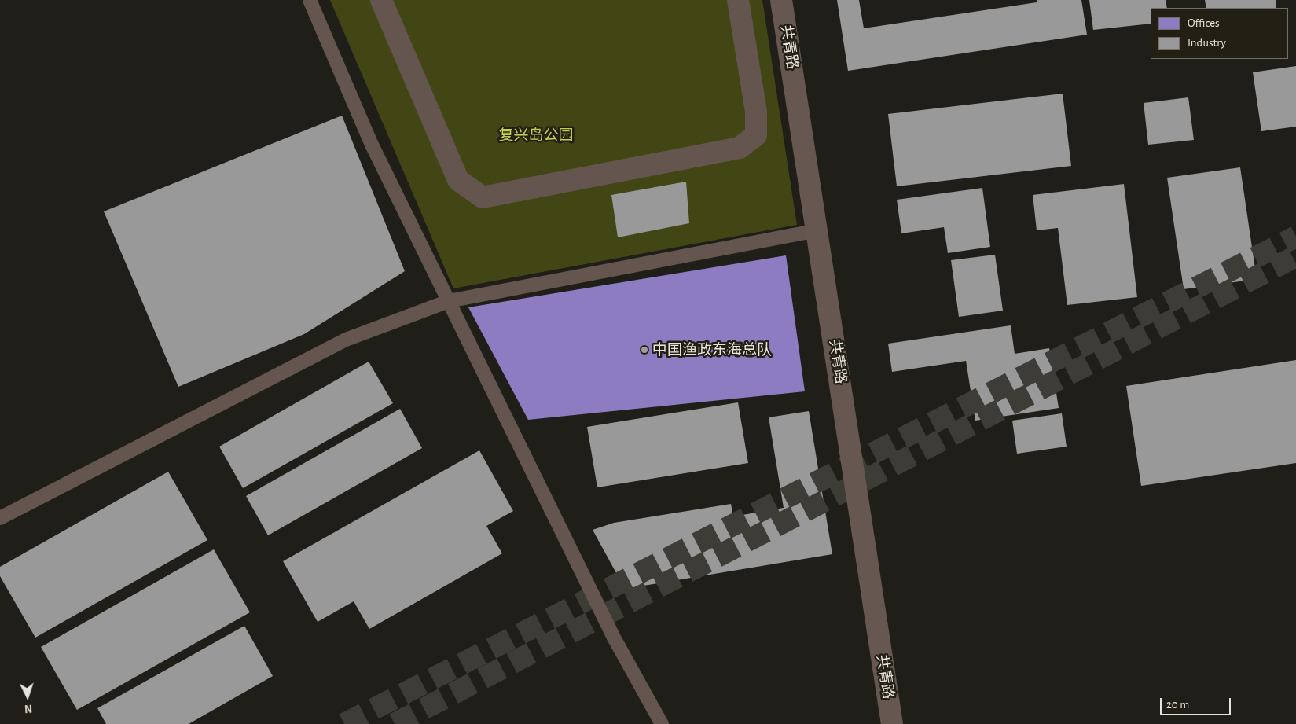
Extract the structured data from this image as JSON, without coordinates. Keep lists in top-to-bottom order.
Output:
{
  "streets": {
    "street": ["共青路"]
  },
  "parks": ["复兴岛公园"],
  "places": ["中国渔政东海总队"],
  "legend": ["Offices", "Industry"],
  "scale_bar": "20 m",
  "north": "bottom"
}
